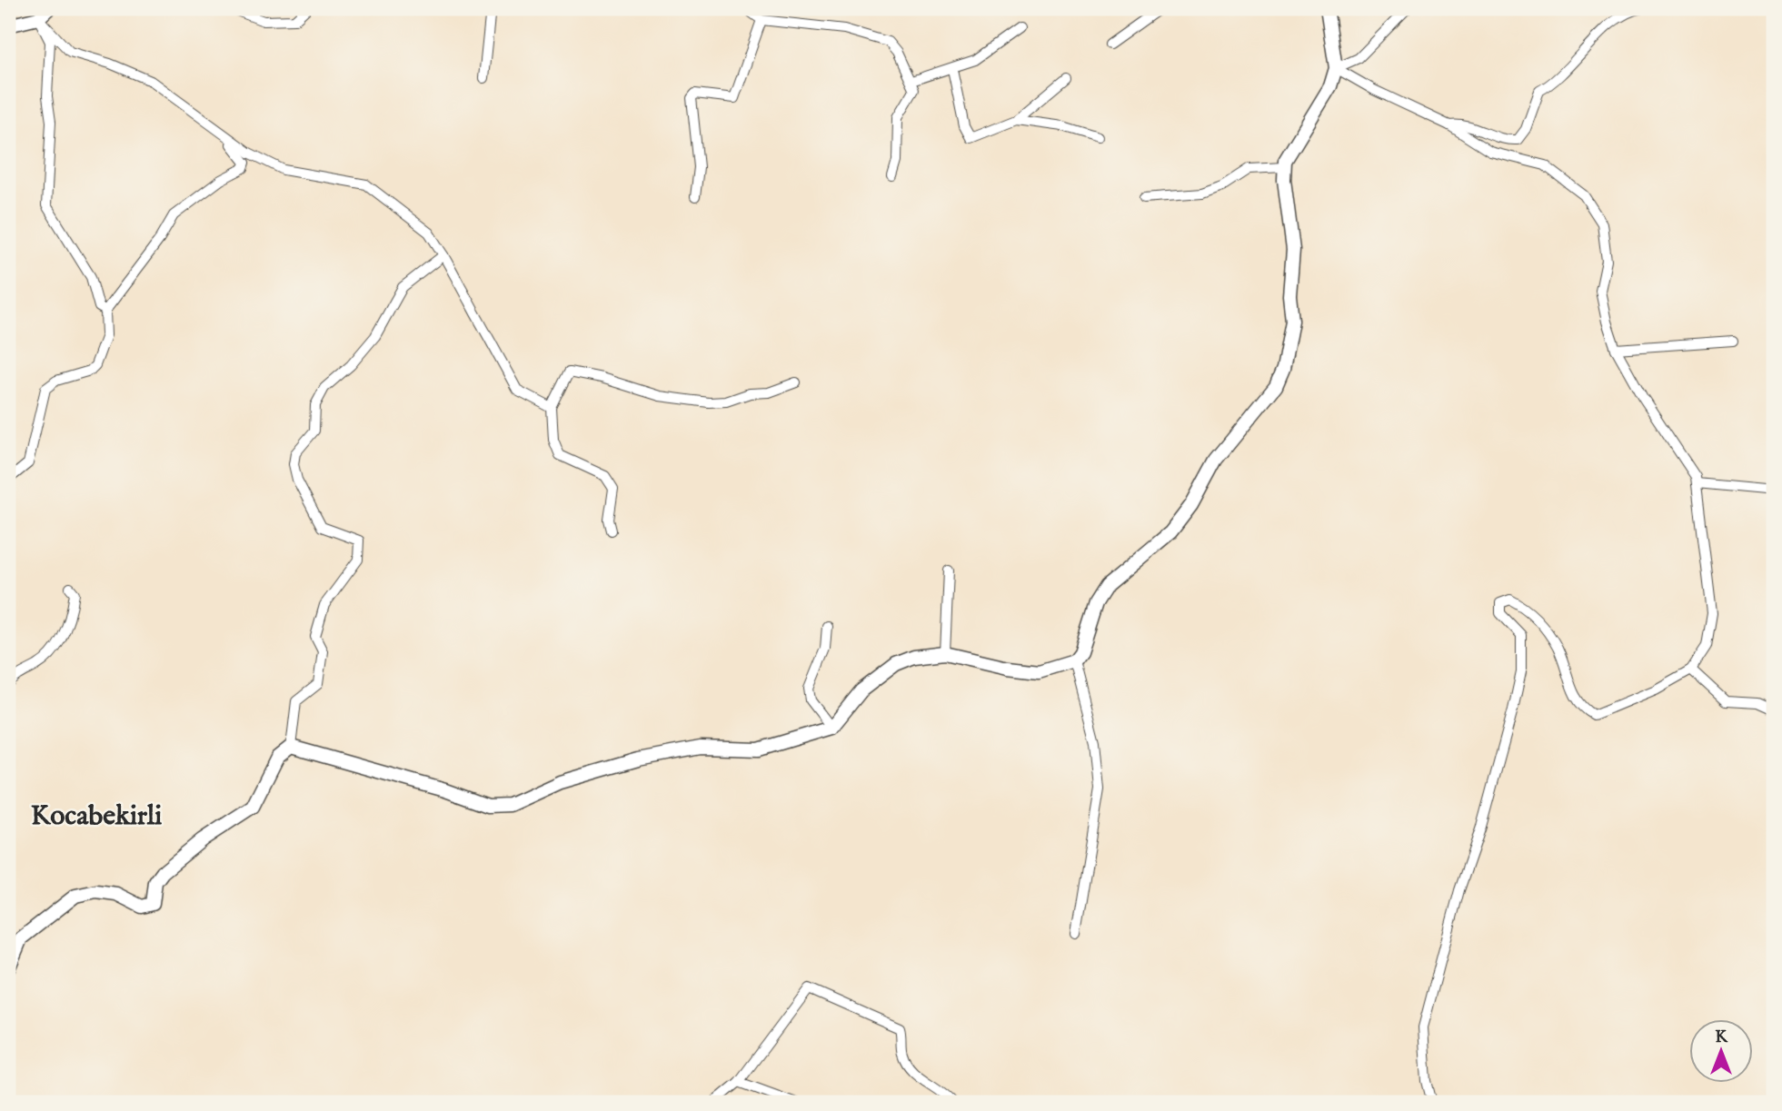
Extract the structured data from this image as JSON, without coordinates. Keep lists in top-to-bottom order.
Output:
{
  "districts": ["Kocabekirli"],
  "north": "top"
}
